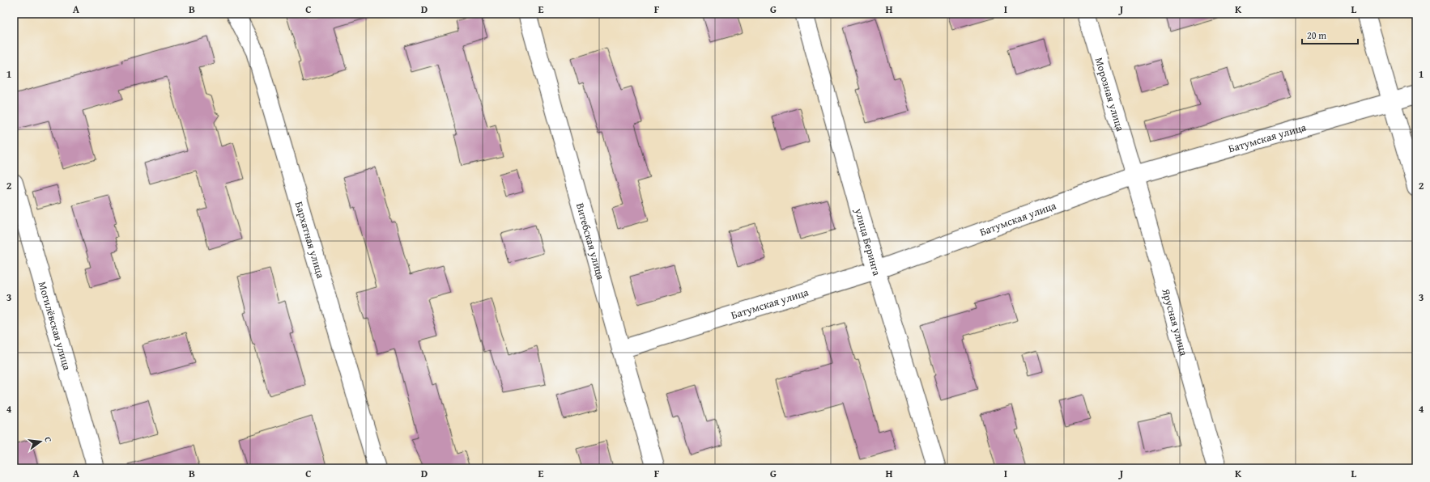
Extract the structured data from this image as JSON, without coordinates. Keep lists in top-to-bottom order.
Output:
{
  "streets": {
    "street": [
      "Морозная улица",
      "Батумская улица",
      "Бархатная улица",
      "Витебская улица",
      "улица Беринга",
      "Ярусная улица",
      "Могилёвская улица"
    ]
  },
  "crossings": [
    ["Морозная улица", "Батумская улица"],
    ["Морозная улица", "Ярусная улица"],
    ["Батумская улица", "Витебская улица"],
    ["Батумская улица", "улица Беринга"],
    ["Батумская улица", "Ярусная улица"]
  ],
  "scale_bar": "20 m",
  "north": "right",
  "grid": {
    "columns": [
      "A",
      "B",
      "C",
      "D",
      "E",
      "F",
      "G",
      "H",
      "I",
      "J",
      "K",
      "L"
    ],
    "rows": [
      "1",
      "2",
      "3",
      "4"
    ]
  }
}
